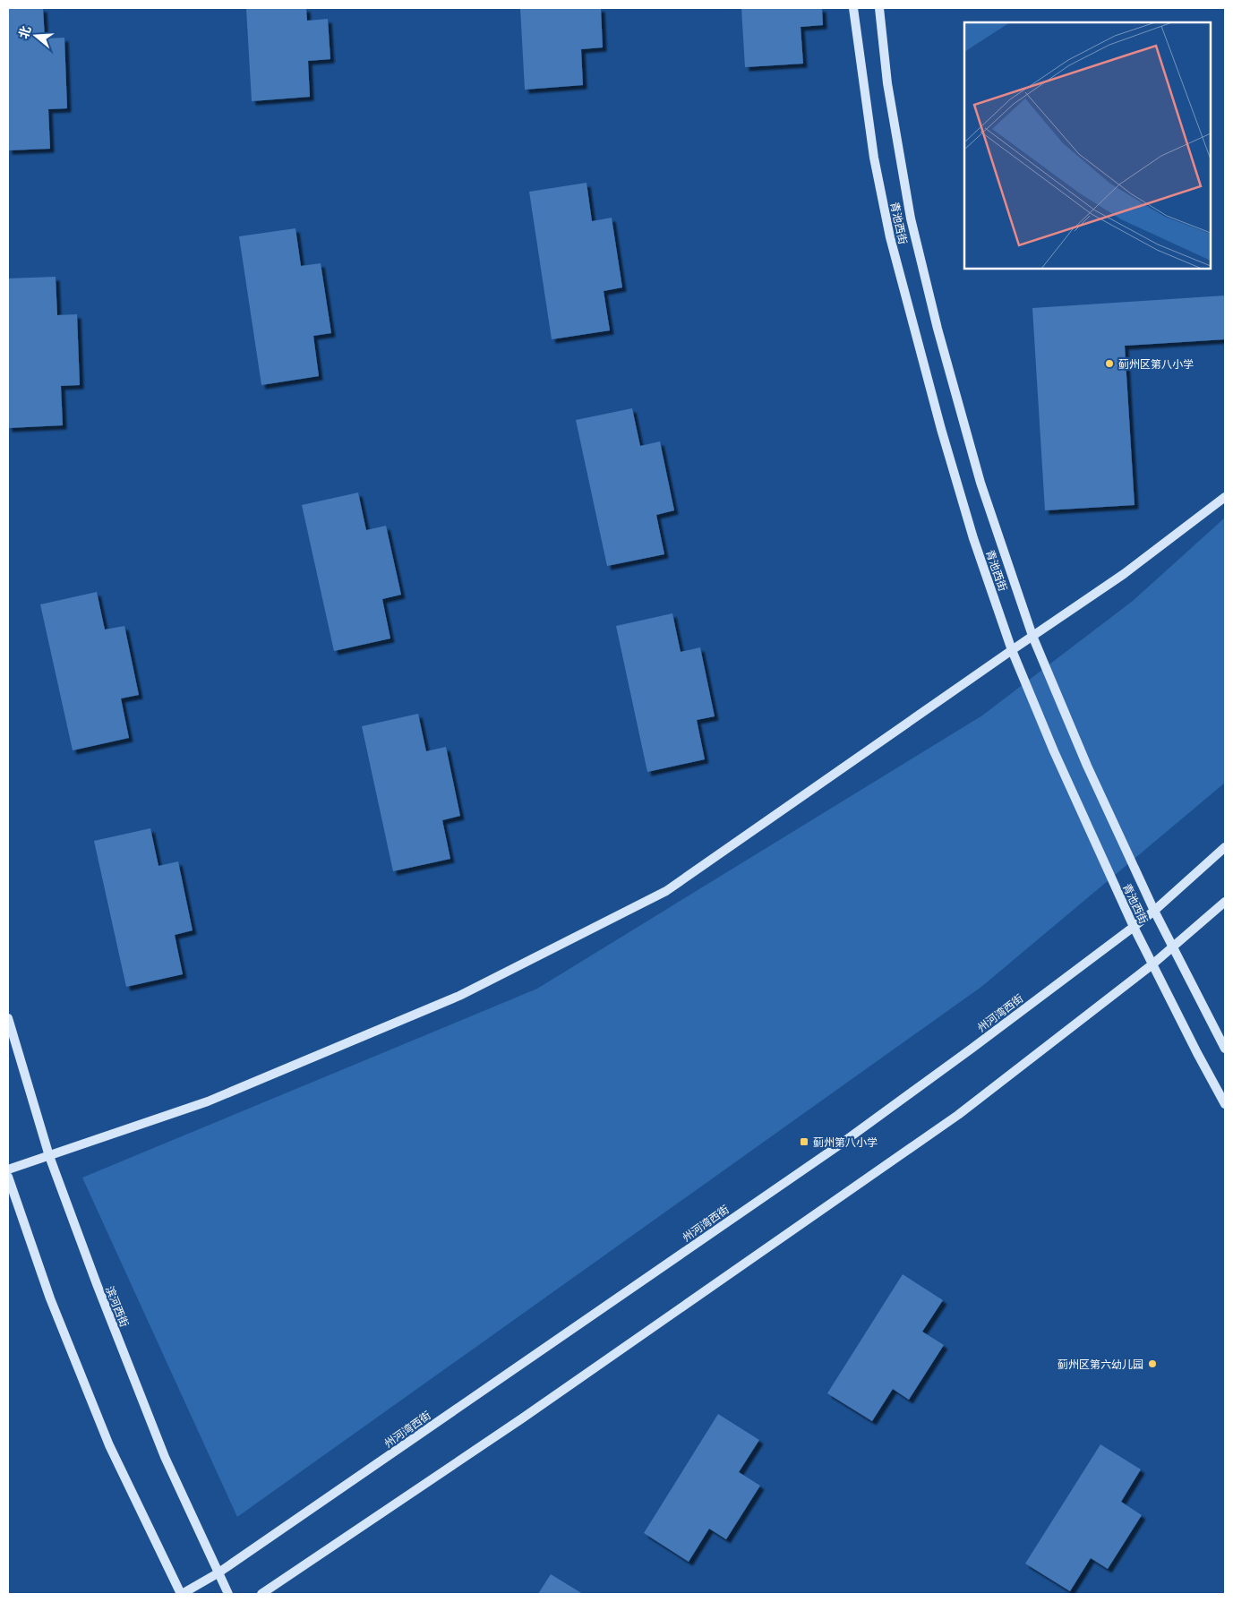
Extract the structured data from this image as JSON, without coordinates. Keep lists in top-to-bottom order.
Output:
{
  "streets": {
    "street": ["青池西街", "州河湾西街", "滨河西街"]
  },
  "crossings": [
    ["青池西街", "州河湾西街"],
    ["州河湾西街", "滨河西街"]
  ],
  "places": {
    "other": ["蓟州区第八小学", "蓟州区第六幼儿园"],
    "transit": ["蓟州第八小学"]
  },
  "north": "left"
}
